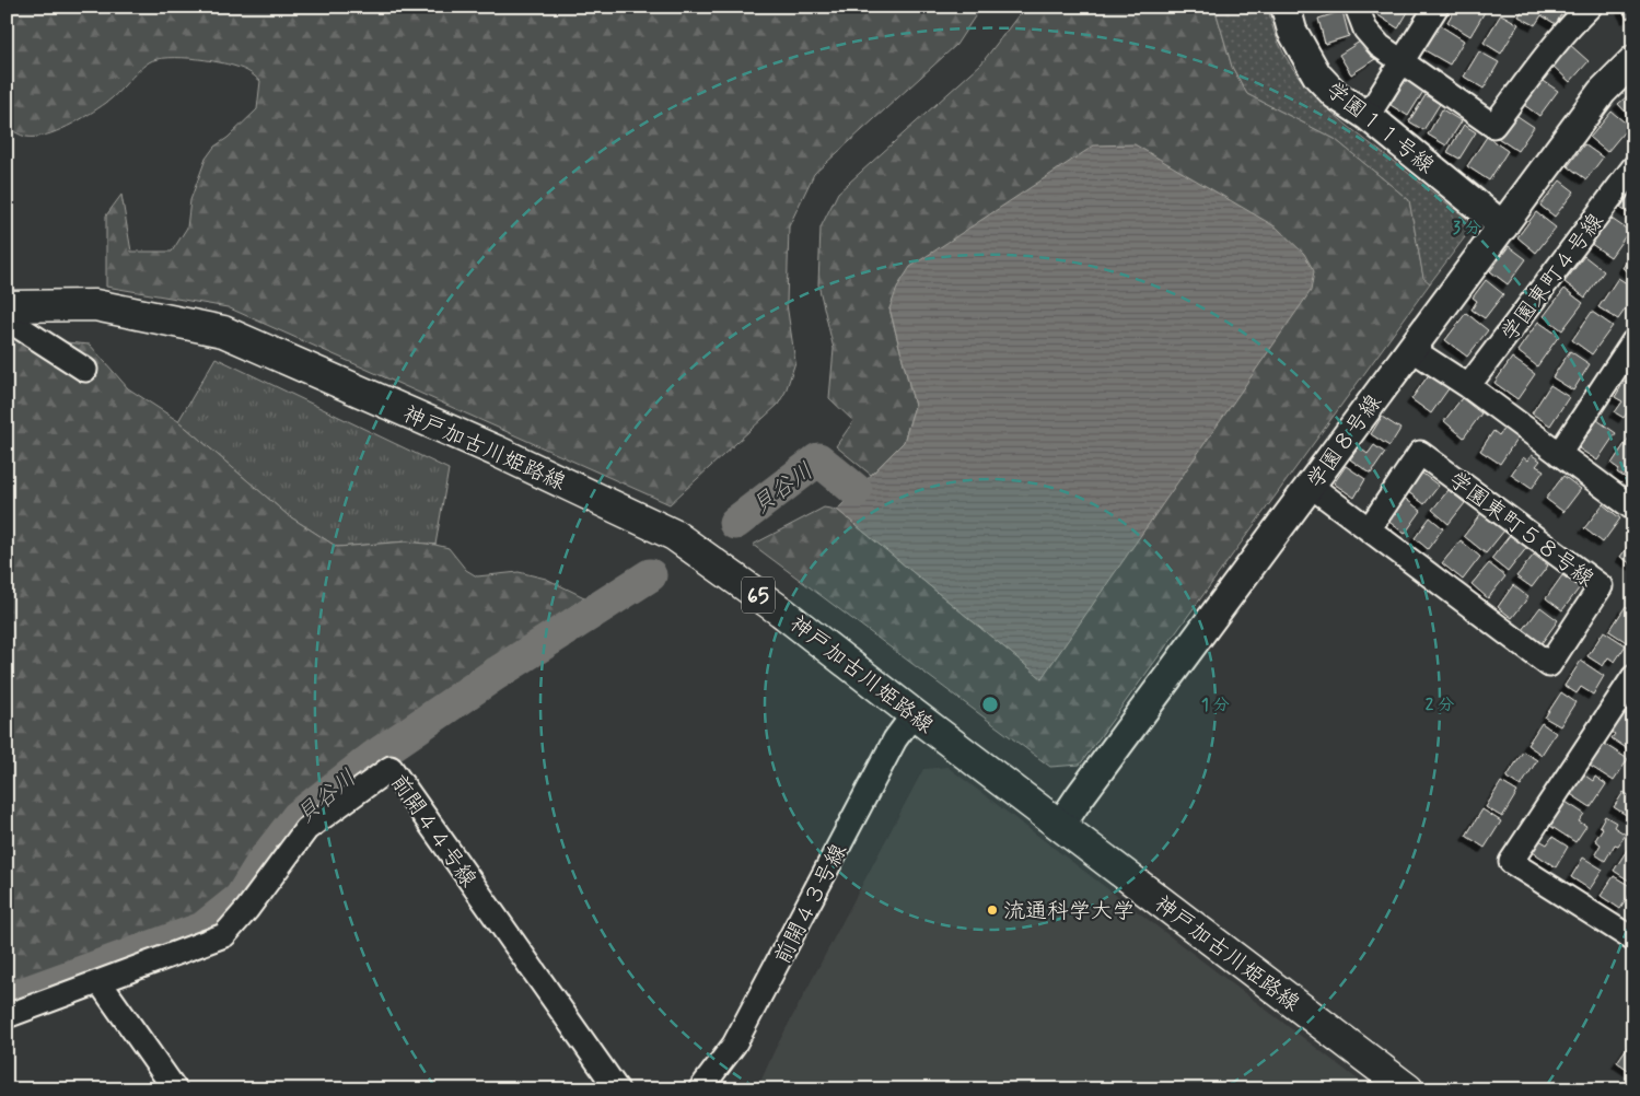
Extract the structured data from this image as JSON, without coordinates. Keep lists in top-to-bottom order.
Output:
{
  "streets": {
    "main road": ["神戸加古川姫路線", "65"],
    "street": [
      "学園１１号線",
      "学園東町４号線",
      "学園８号線",
      "学園東町５８号線",
      "前開４４号線",
      "前開４３号線"
    ]
  },
  "crossings": [
    ["学園１１号線", "学園８号線"],
    ["学園８号線", "神戸加古川姫路線"],
    ["学園８号線", "学園東町５８号線"],
    ["神戸加古川姫路線", "前開４３号線"]
  ],
  "water": ["貝谷川"],
  "places": ["流通科学大学"],
  "rings": ["3 分", "1 分", "2 分"]
}
